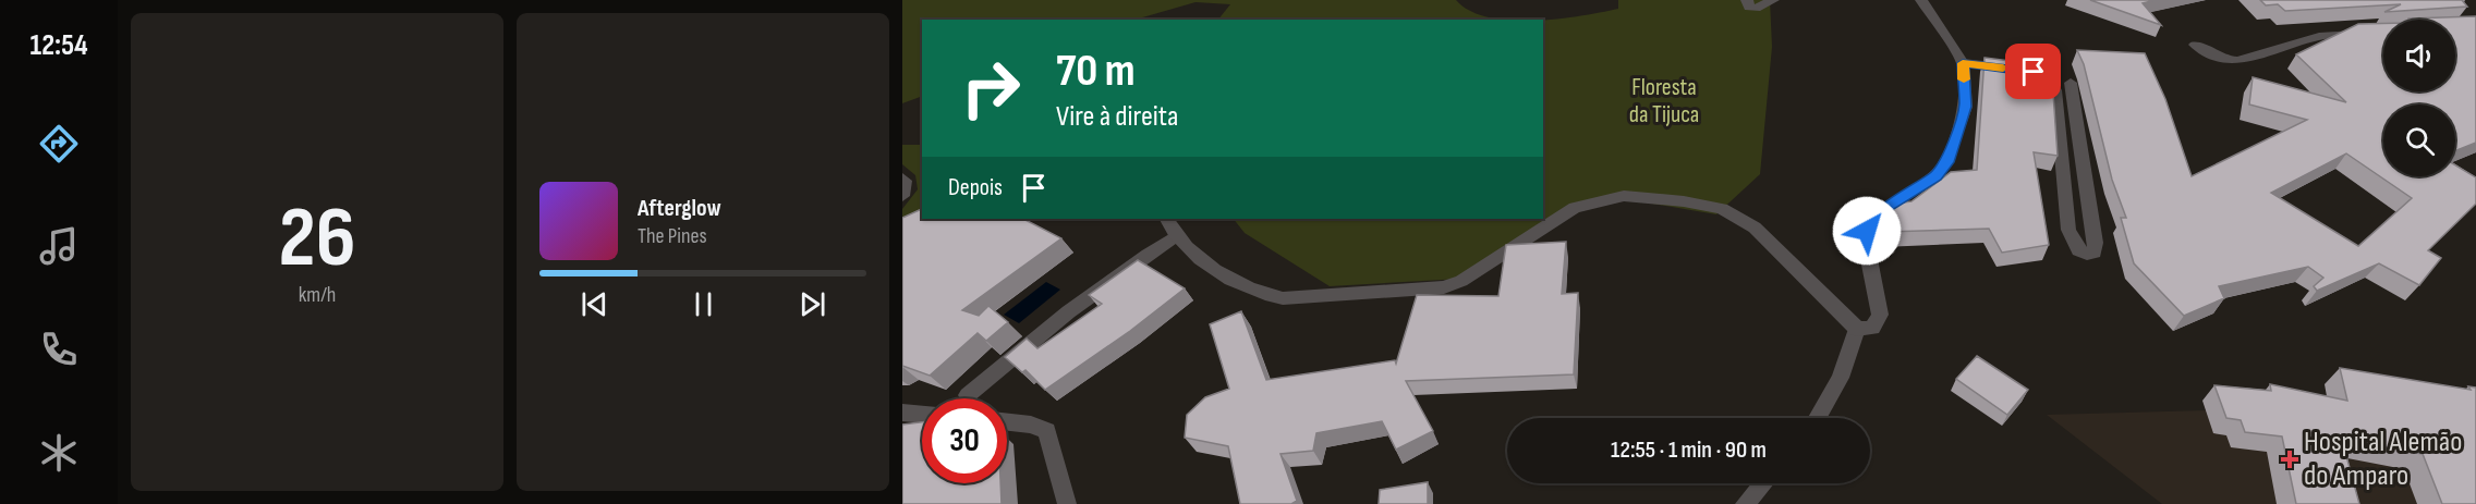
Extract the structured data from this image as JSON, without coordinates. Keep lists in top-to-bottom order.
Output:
{
  "parks": ["Floresta da Tijuca"],
  "places": {
    "health": ["Hospital Alemão do Amparo"]
  },
  "page": {
    "tabs": "12:54",
    "tile": ["26", "km/h"],
    "turn": ["70 m", "Vire à direita"],
    "then": "Depois",
    "song": ["Afterglow", "The Pines"],
    "limit": "30",
    "trip": "12:55 · 1 min · 90 m"
  }
}
